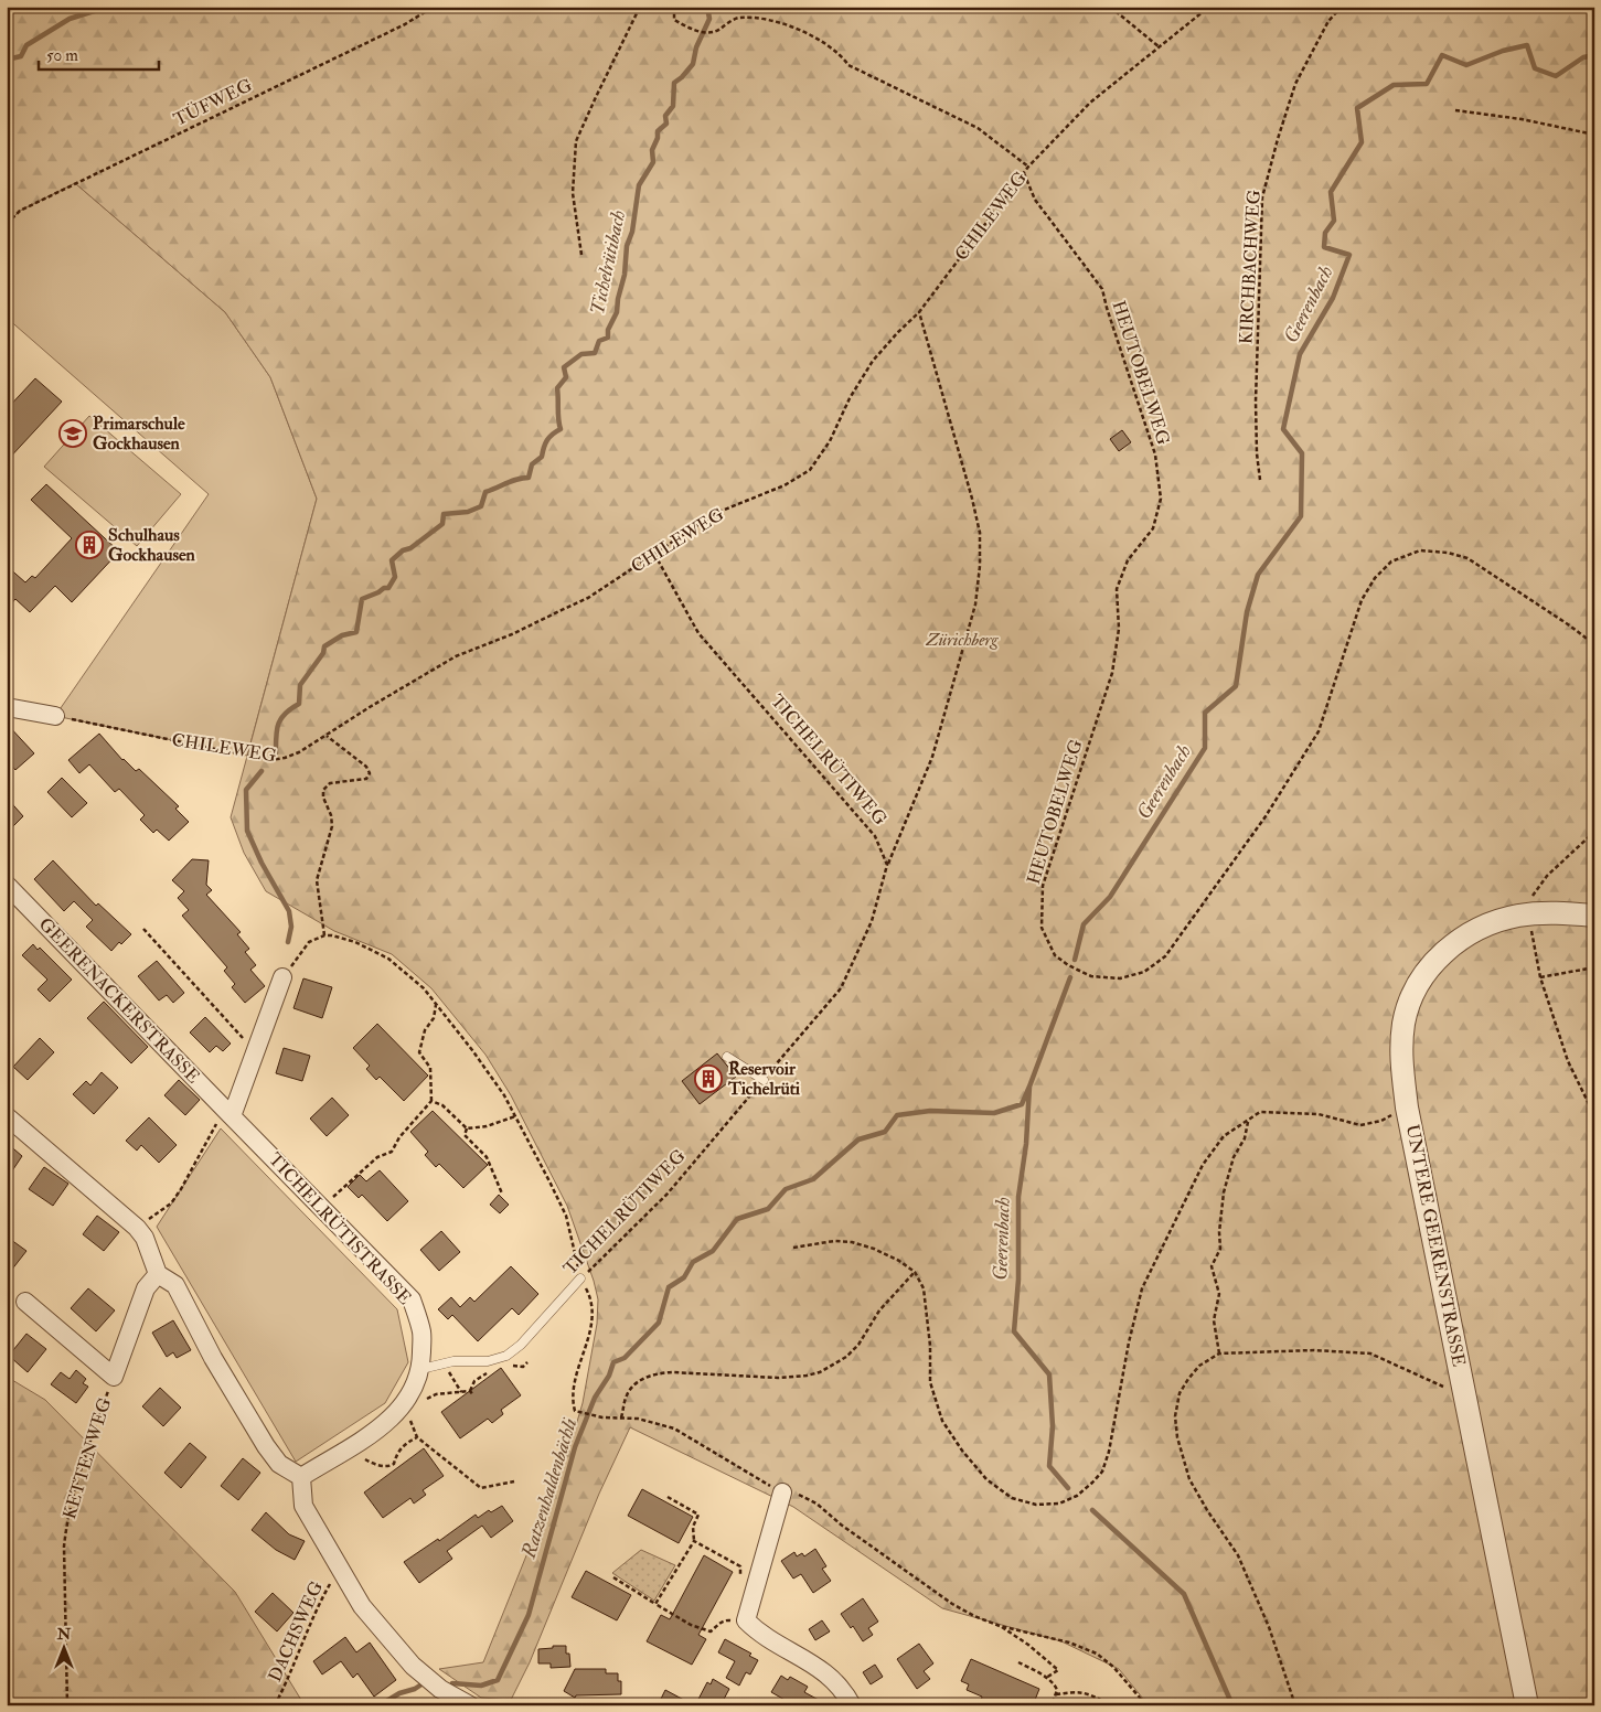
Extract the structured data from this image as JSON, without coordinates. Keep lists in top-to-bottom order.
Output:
{
  "streets": {
    "street": [
      "GEERENACKERSTRASSE",
      "TICHELRÜTISTRASSE",
      "UNTERE GEERENSTRASSE",
      "KETTENWEG"
    ],
    "lane": ["TICHELRÜTIWEG"],
    "path": [
      "TÜFWEG",
      "CHILEWEG",
      "KIRCHBACHWEG",
      "HEUTOBELWEG",
      "DACHSWEG"
    ]
  },
  "crossings": [
    ["CHILEWEG", "HEUTOBELWEG"],
    ["CHILEWEG", "TICHELRÜTIWEG"],
    ["TICHELRÜTIWEG", "TICHELRÜTISTRASSE"],
    ["GEERENACKERSTRASSE", "TICHELRÜTISTRASSE"]
  ],
  "water": ["Tichelrütibach", "Geerenbach", "Ratzenhaldenbächli"],
  "parks": ["Zürichberg"],
  "places": {
    "school or university": ["Primarschule Gockhausen"],
    "building": ["Schulhaus Gockhausen", "Reservoir Tichelrüti"]
  },
  "scale_bar": "50 m",
  "north": "top"
}
